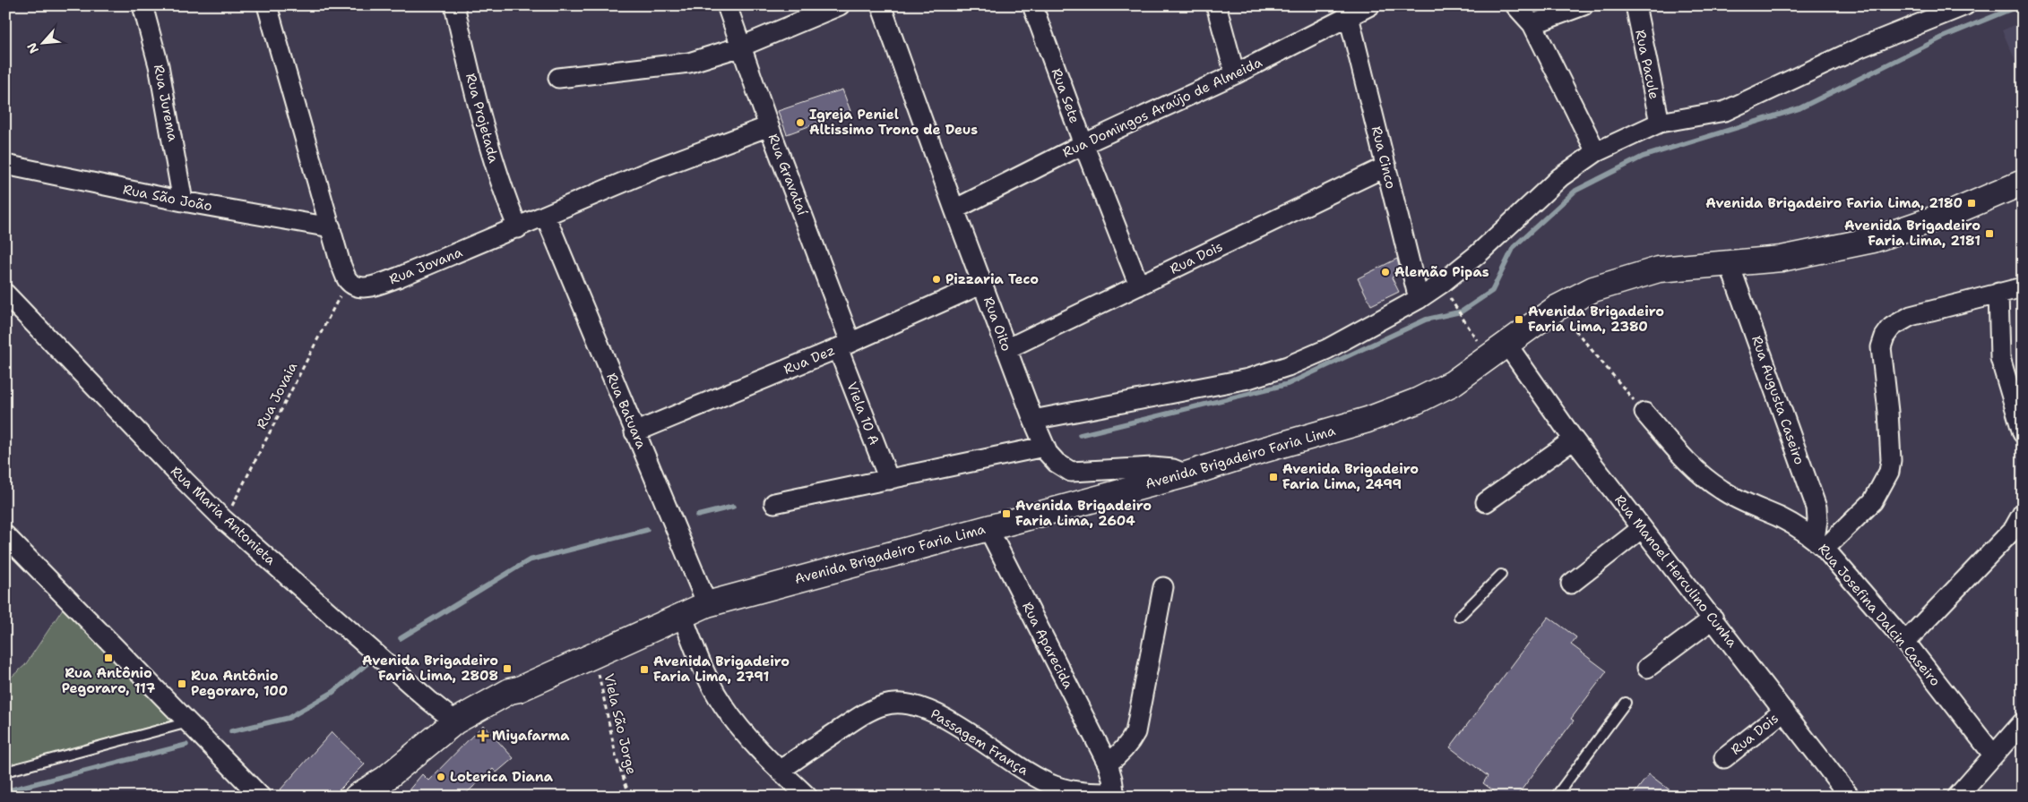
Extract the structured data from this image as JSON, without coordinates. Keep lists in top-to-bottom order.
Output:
{
  "streets": {
    "main road": ["Avenida Brigadeiro Faria Lima"],
    "street": [
      "Rua Pacule",
      "Rua Sete",
      "Rua Jurema",
      "Rua Domingos Araújo de Almeida",
      "Rua Projetada",
      "Rua Cinco",
      "Rua Gravataí",
      "Rua São João",
      "Rua Dois",
      "Rua Jovana",
      "Rua Oito",
      "Rua Dez",
      "Rua Augusta Caseiro",
      "Rua Batuara",
      "Viela 10 A",
      "Rua Maria Antonieta",
      "Rua Manoel Herculino Cunha",
      "Rua Josefina Dalcin Caseiro",
      "Rua Aparecida",
      "Passagem França"
    ],
    "path": ["Rua Jovaia", "Viela São Jorge"]
  },
  "crossings": [
    ["Rua Sete", "Rua Domingos Araújo de Almeida"],
    ["Rua Sete", "Rua Dois"],
    ["Rua Jurema", "Rua São João"],
    ["Rua Domingos Araújo de Almeida", "Rua Cinco"],
    ["Rua Domingos Araújo de Almeida", "Rua Oito"],
    ["Rua Projetada", "Rua Jovana"],
    ["Rua Cinco", "Rua Dois"],
    ["Rua Gravataí", "Rua Jovana"],
    ["Rua Gravataí", "Rua Dez"],
    ["Rua Gravataí", "Viela 10 A"],
    ["Rua Dois", "Rua Oito"],
    ["Rua Dois", "Rua Manoel Herculino Cunha"],
    ["Rua Jovana", "Rua Jovaia"],
    ["Rua Jovana", "Rua Batuara"],
    ["Rua Oito", "Rua Dez"],
    ["Rua Oito", "Avenida Brigadeiro Faria Lima"],
    ["Rua Dez", "Rua Batuara"],
    ["Rua Dez", "Viela 10 A"],
    ["Rua Jovaia", "Rua Maria Antonieta"],
    ["Rua Augusta Caseiro", "Avenida Brigadeiro Faria Lima"],
    ["Rua Augusta Caseiro", "Rua Josefina Dalcin Caseiro"],
    ["Rua Batuara", "Avenida Brigadeiro Faria Lima"],
    ["Avenida Brigadeiro Faria Lima", "Rua Maria Antonieta"],
    ["Avenida Brigadeiro Faria Lima", "Rua Manoel Herculino Cunha"],
    ["Avenida Brigadeiro Faria Lima", "Rua Aparecida"],
    ["Avenida Brigadeiro Faria Lima", "Viela São Jorge"],
    ["Rua Aparecida", "Passagem França"]
  ],
  "places": {
    "other": [
      "Igreja Peniel Altissimo Trono de Deus",
      "Alemão Pipas",
      "Pizzaria Teco",
      "Loterica Diana"
    ],
    "transit": [
      "Avenida Brigadeiro Faria Lima, 2180",
      "Avenida Brigadeiro Faria Lima, 2181",
      "Avenida Brigadeiro Faria Lima, 2380",
      "Avenida Brigadeiro Faria Lima, 2499",
      "Avenida Brigadeiro Faria Lima, 2604",
      "Rua Antônio Pegoraro, 117",
      "Avenida Brigadeiro Faria Lima, 2808",
      "Avenida Brigadeiro Faria Lima, 2791",
      "Rua Antônio Pegoraro, 100"
    ],
    "health": ["Miyafarma"]
  },
  "north": "bottom left"
}
